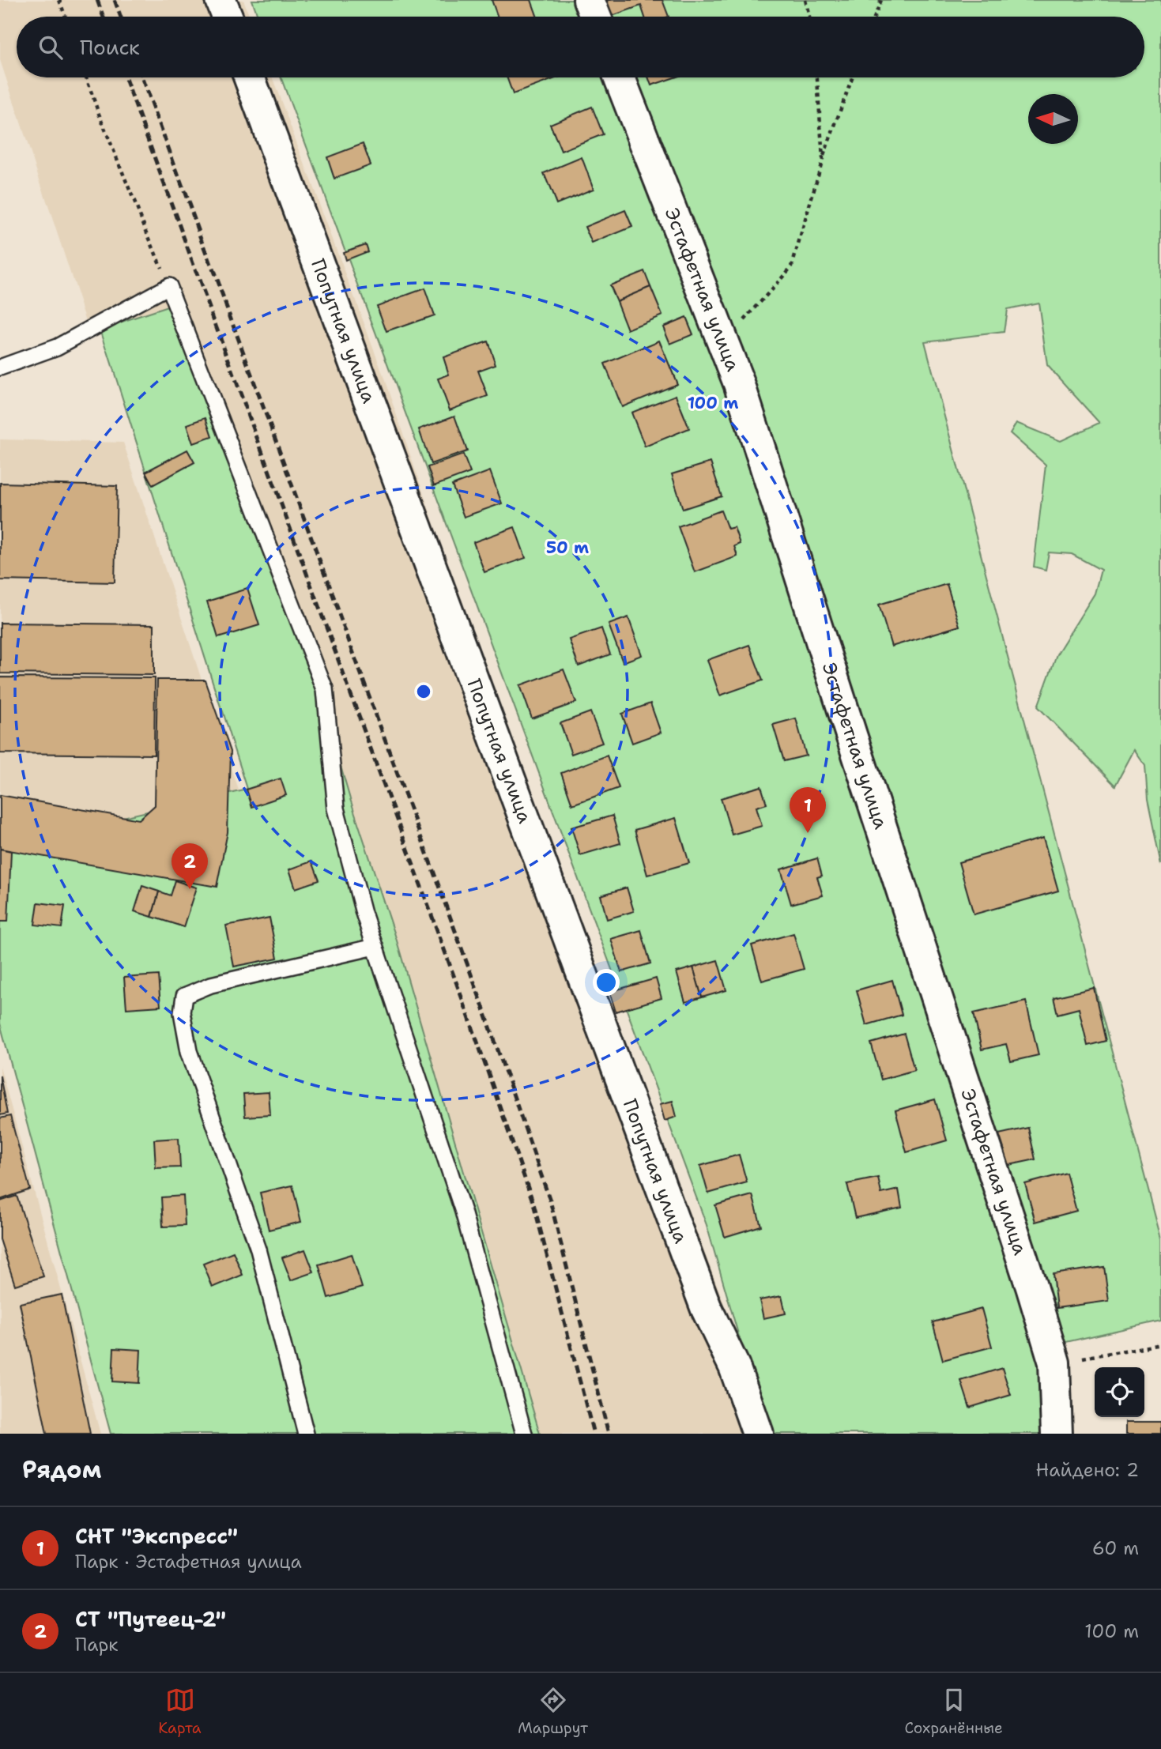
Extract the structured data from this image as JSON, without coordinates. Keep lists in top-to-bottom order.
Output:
{
  "streets": {
    "street": ["Эстафетная улица", "Попутная улица"]
  },
  "north": "left",
  "page": {
    "search": "Поиск",
    "pins": ["1", "2"],
    "heading": ["Рядом", "Найдено: 2"],
    "list": [
      {
        "mark": "1",
        "name": "СНТ \"Экспресс\"",
        "note": "Парк · Эстафетная улица",
        "value": "60 m"
      },
      {
        "mark": "2",
        "name": "СТ \"Путеец-2\"",
        "note": "Парк",
        "value": "100 m"
      }
    ],
    "nav": ["Карта", "Маршрут", "Сохранённые"]
  },
  "rings": ["100 m", "50 m"]
}
